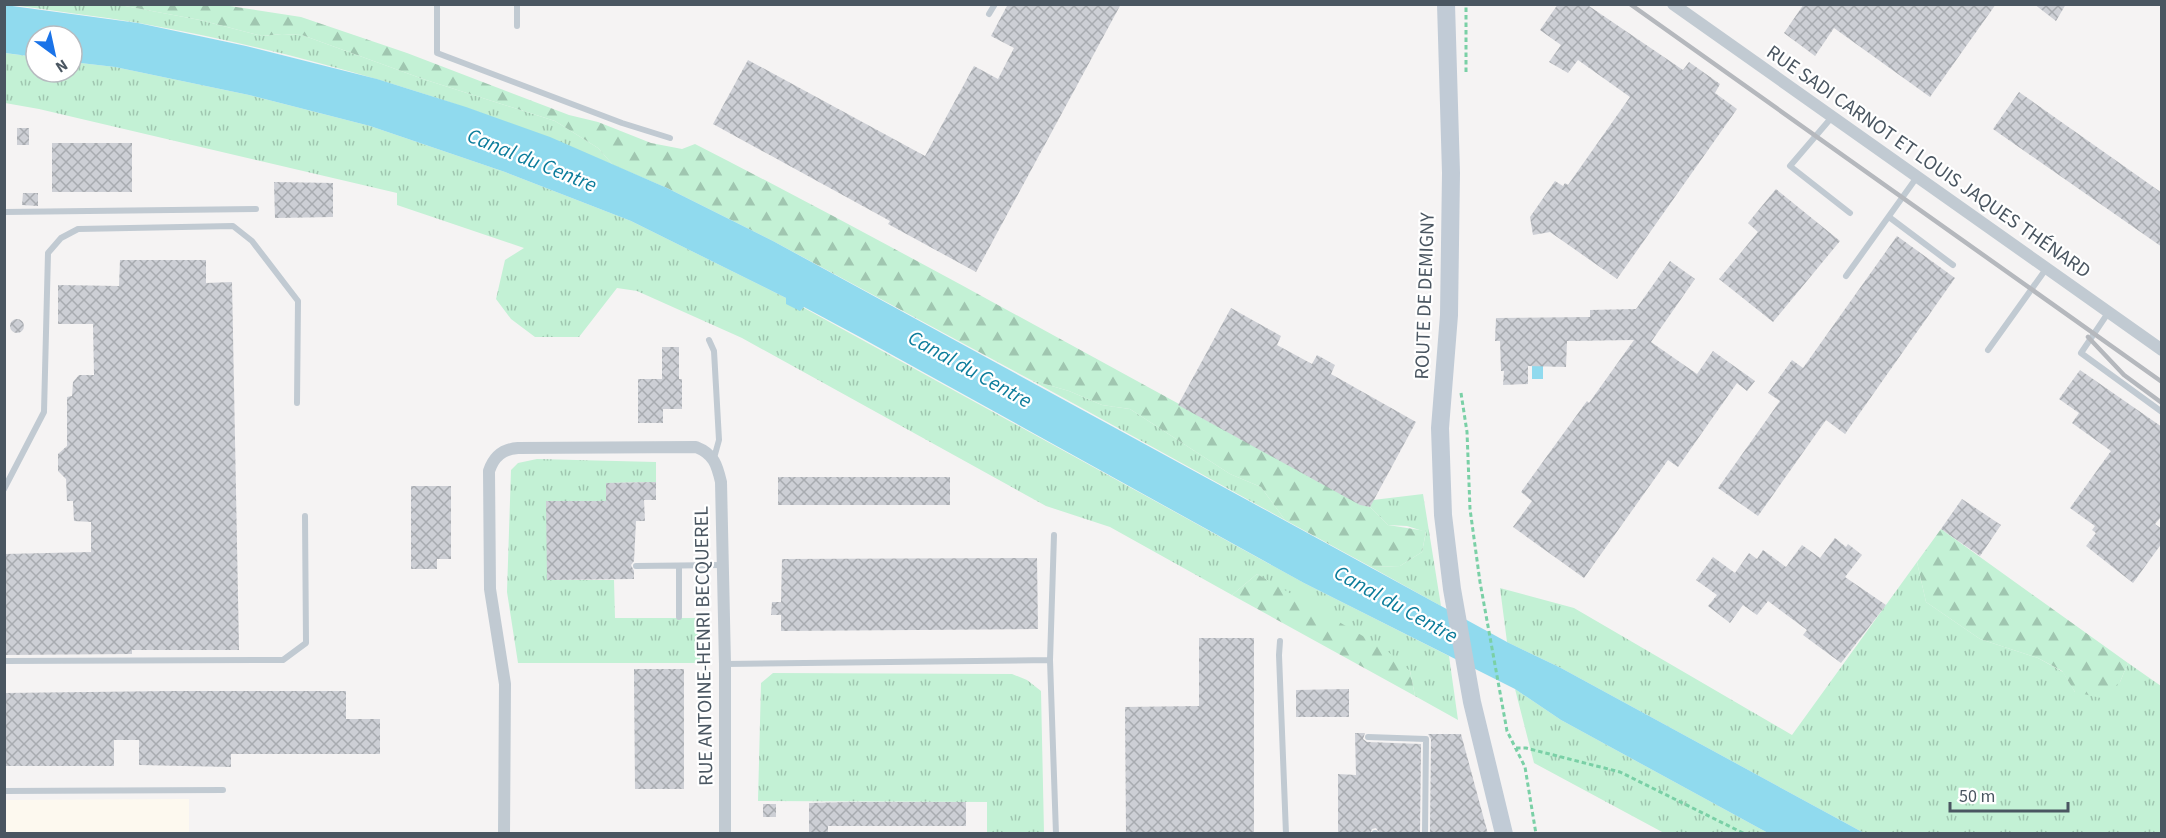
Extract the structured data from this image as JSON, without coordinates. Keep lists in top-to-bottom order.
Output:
{
  "streets": {
    "main road": ["ROUTE DE DEMIGNY"],
    "street": ["RUE SADI CARNOT ET LOUIS JAQUES THÉNARD", "RUE ANTOINE-HENRI BECQUEREL"]
  },
  "water": ["Canal du Centre"],
  "scale_bar": "50 m",
  "north": "bottom right"
}
